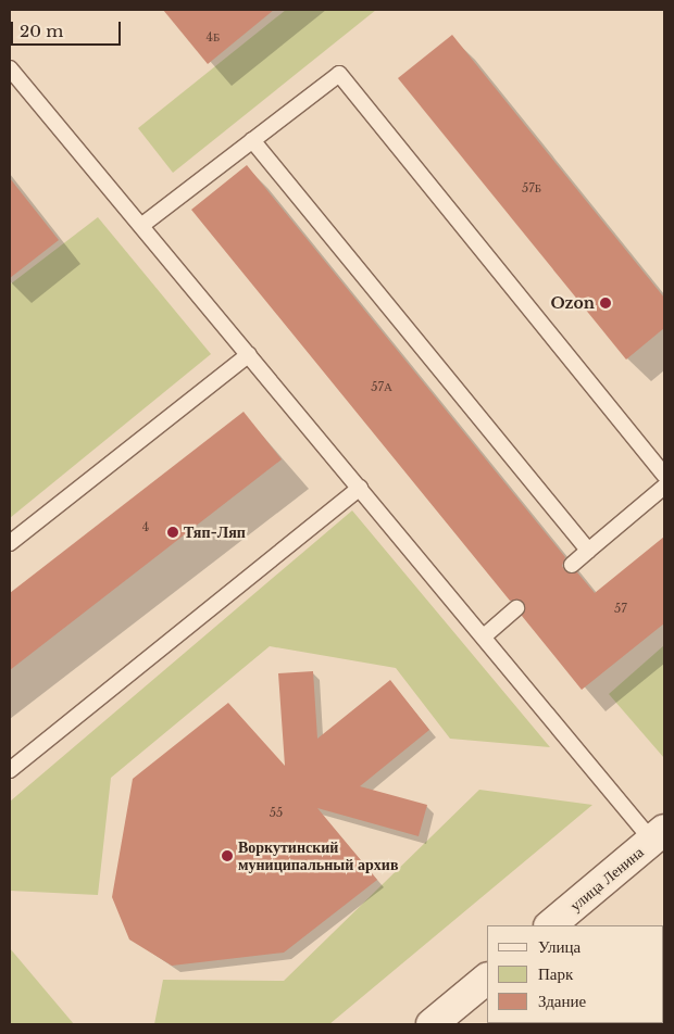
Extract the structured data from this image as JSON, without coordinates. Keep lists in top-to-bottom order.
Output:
{
  "streets": {
    "main road": ["улица Ленина"]
  },
  "places": ["Ozon", "Тяп-Ляп", "Воркутинский муниципальный архив"],
  "house_numbers": [
    "4Б",
    "57Б",
    "57А",
    "4",
    "57",
    "55"
  ],
  "legend": ["Улица", "Парк", "Здание"],
  "scale_bar": "20 m"
}
